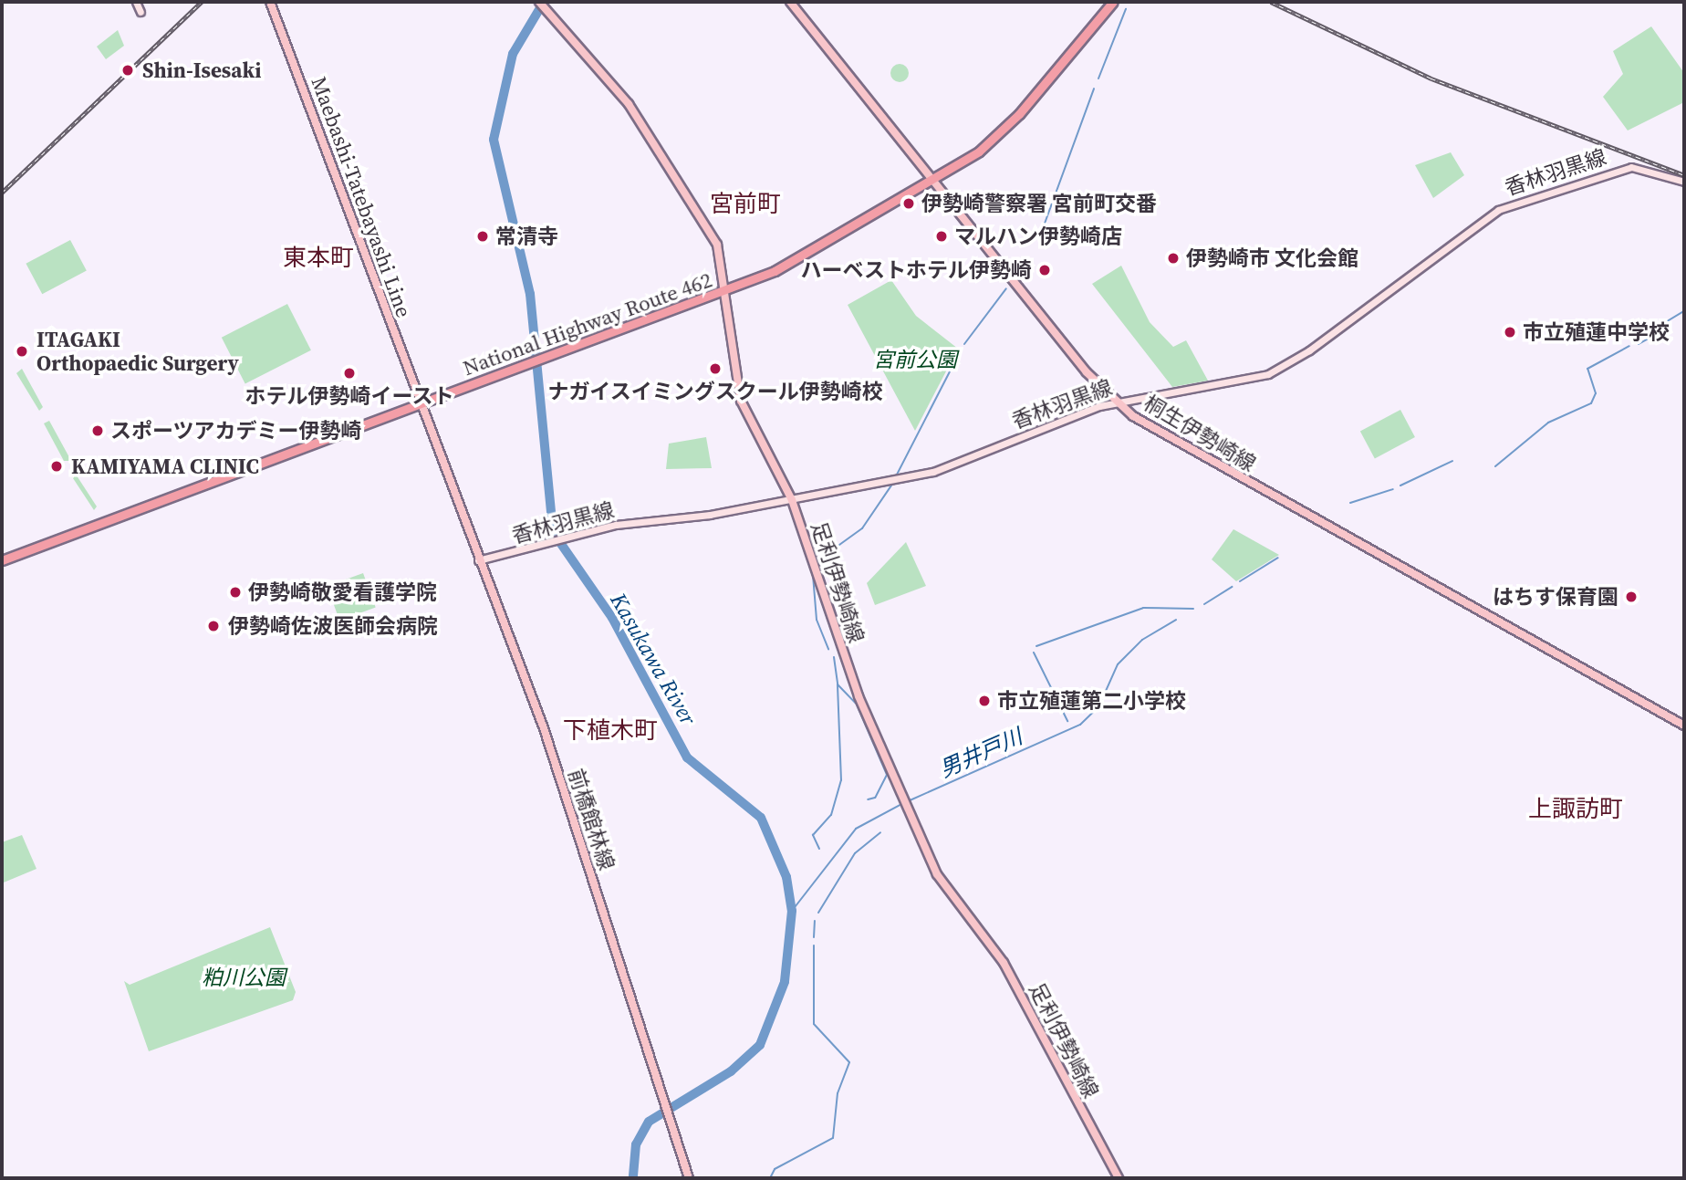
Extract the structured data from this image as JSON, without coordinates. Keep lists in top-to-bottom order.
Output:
{
  "streets": {
    "highway": ["National Highway Route 462"],
    "main road": [
      "香林羽黒線",
      "Maebashi-Tatebayashi Line",
      "桐生伊勢崎線",
      "足利伊勢崎線",
      "前橋館林線"
    ]
  },
  "crossings": [
    ["香林羽黒線", "桐生伊勢崎線"],
    ["香林羽黒線", "足利伊勢崎線"],
    ["香林羽黒線", "前橋館林線"],
    ["Maebashi-Tatebayashi Line", "National Highway Route 462"],
    ["Maebashi-Tatebayashi Line", "前橋館林線"],
    ["National Highway Route 462", "桐生伊勢崎線"],
    ["National Highway Route 462", "足利伊勢崎線"],
    ["National Highway Route 462", "前橋館林線"]
  ],
  "districts": [
    "宮前町",
    "東本町",
    "下植木町",
    "上諏訪町"
  ],
  "water": ["Kasukawa River", "男井戸川"],
  "parks": ["宮前公園", "粕川公園"],
  "places": [
    "Shin-Isesaki",
    "伊勢崎警察署 宮前町交番",
    "常清寺",
    "マルハン伊勢崎店",
    "伊勢崎市 文化会館",
    "ハーベストホテル伊勢崎",
    "市立殖蓮中学校",
    "ITAGAKI Orthopaedic Surgery",
    "ナガイスイミングスクール伊勢崎校",
    "ホテル伊勢崎イースト",
    "スポーツアカデミー伊勢崎",
    "KAMIYAMA CLINIC",
    "伊勢崎敬愛看護学院",
    "はちす保育園",
    "伊勢崎佐波医師会病院",
    "市立殖蓮第二小学校"
  ]
}
